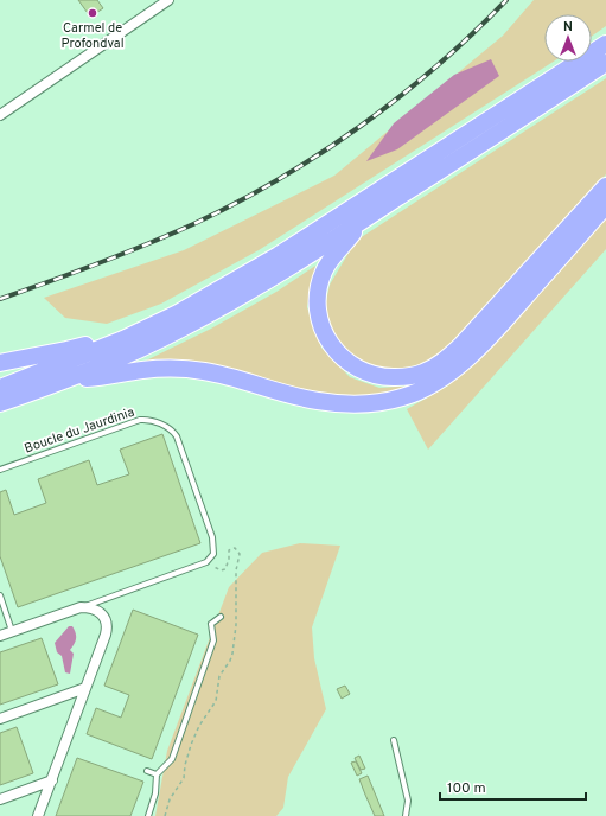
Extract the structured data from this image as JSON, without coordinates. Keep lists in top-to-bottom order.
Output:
{
  "streets": {
    "lane": ["Boucle du Jaurdinia"]
  },
  "places": ["Carmel de Profondval"],
  "scale_bar": "100 m",
  "north": "top"
}
